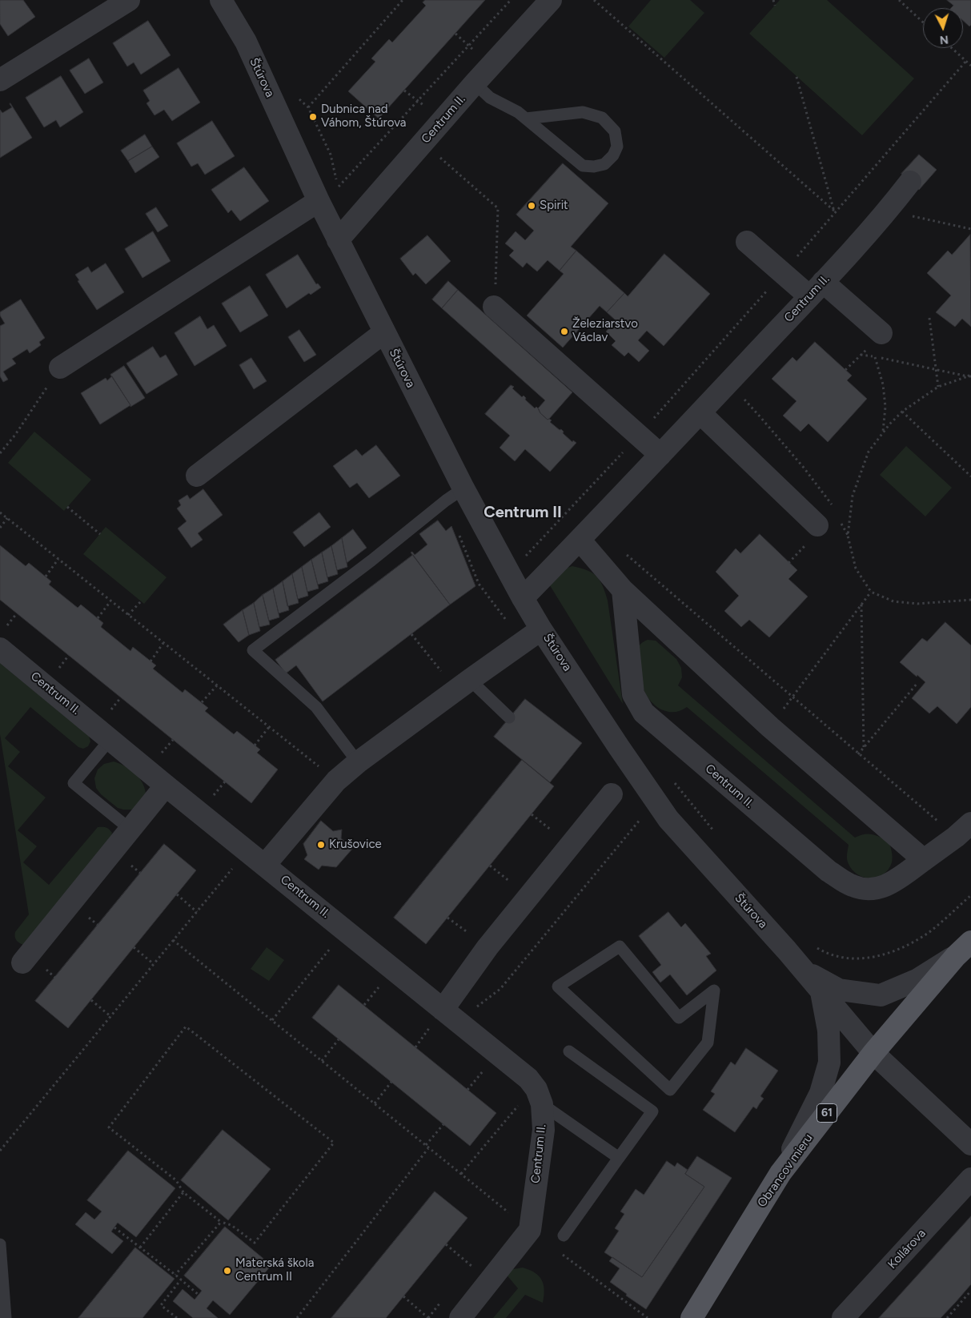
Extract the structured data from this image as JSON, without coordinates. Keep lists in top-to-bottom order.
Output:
{
  "streets": {
    "main road": ["61", "Obrancov mieru"],
    "street": ["Štúrova", "Centrum II.", "Kollárova"]
  },
  "crossings": [
    ["Štúrova", "Centrum II."],
    ["Štúrova", "Obrancov mieru"]
  ],
  "districts": ["Centrum II"],
  "places": [
    "Dubnica nad Váhom, Štúrova",
    "Spirit",
    "Železiarstvo Václav",
    "Krušovice",
    "Materská škola Centrum II"
  ],
  "north": "bottom"
}
